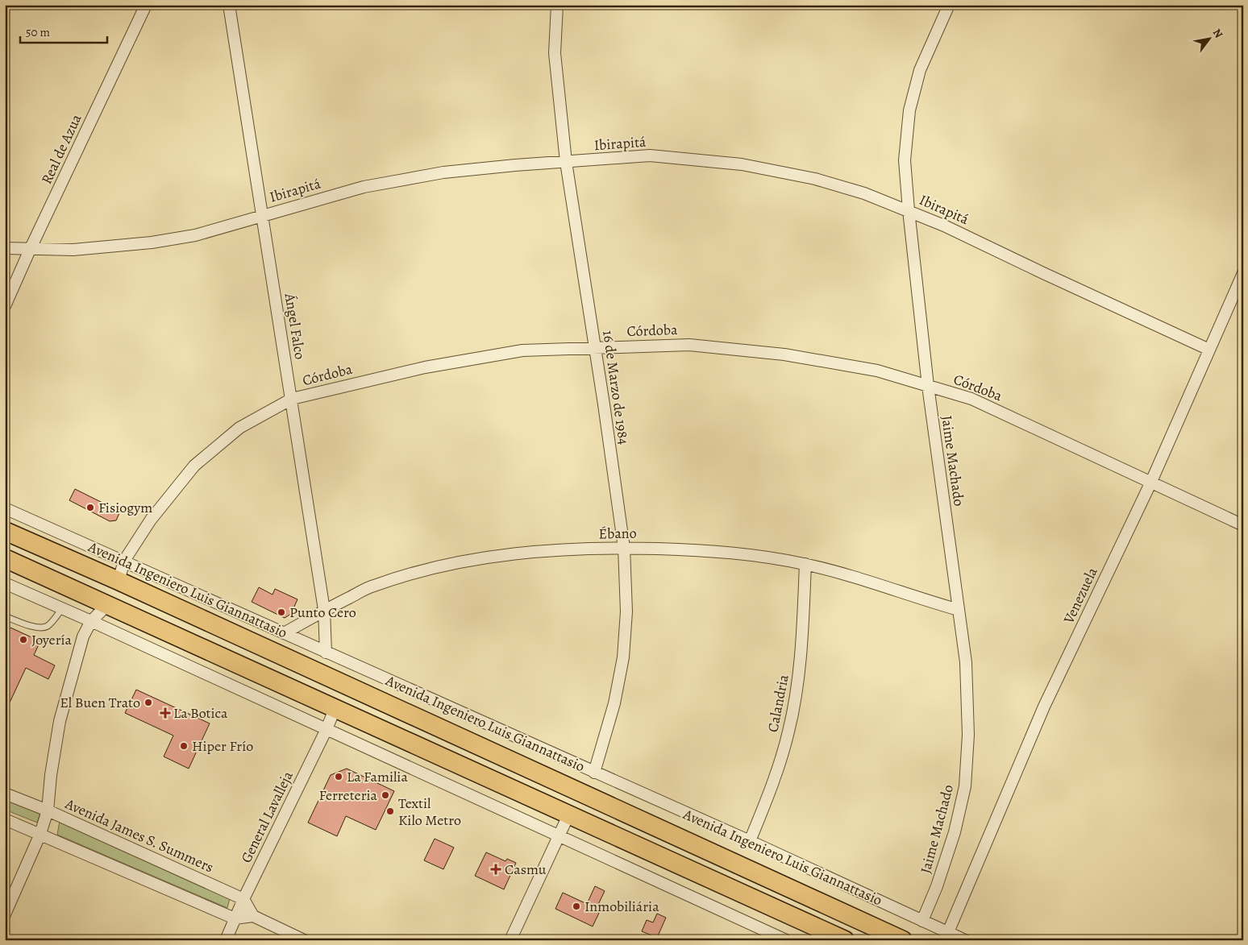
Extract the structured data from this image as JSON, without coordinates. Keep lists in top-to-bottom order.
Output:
{
  "streets": {
    "main road": ["Avenida Ingeniero Luis Giannattasio"],
    "street": [
      "Ibirapitá",
      "Real de Azua",
      "Ángel Falco",
      "Córdoba",
      "16 de Marzo de 1984",
      "Jaime Machado",
      "Ébano",
      "Venezuela",
      "Calandria",
      "General Lavalleja",
      "Avenida James S. Summers"
    ]
  },
  "crossings": [
    ["Ibirapitá", "Real de Azua"],
    ["Ibirapitá", "Ángel Falco"],
    ["Ibirapitá", "16 de Marzo de 1984"],
    ["Ibirapitá", "Jaime Machado"],
    ["Ibirapitá", "Venezuela"],
    ["Ángel Falco", "Córdoba"],
    ["Ángel Falco", "Ébano"],
    ["Ángel Falco", "Avenida Ingeniero Luis Giannattasio"],
    ["Córdoba", "16 de Marzo de 1984"],
    ["Córdoba", "Jaime Machado"],
    ["Córdoba", "Avenida Ingeniero Luis Giannattasio"],
    ["Córdoba", "Venezuela"],
    ["16 de Marzo de 1984", "Ébano"],
    ["16 de Marzo de 1984", "Avenida Ingeniero Luis Giannattasio"],
    ["Jaime Machado", "Ébano"],
    ["Jaime Machado", "Avenida Ingeniero Luis Giannattasio"],
    ["Ébano", "Avenida Ingeniero Luis Giannattasio"],
    ["Ébano", "Calandria"],
    ["Avenida Ingeniero Luis Giannattasio", "Venezuela"],
    ["Avenida Ingeniero Luis Giannattasio", "Calandria"],
    ["General Lavalleja", "Avenida James S. Summers"]
  ],
  "places": {
    "other": [
      "Fisiogym",
      "Punto Cero",
      "Joyería",
      "El Buen Trato",
      "Hiper Frío",
      "La Familia",
      "Ferreteria",
      "Textil Kilo Metro",
      "Inmobiliária"
    ],
    "health": ["La Botica", "Casmu"]
  },
  "scale_bar": "50 m",
  "north": "top right"
}
